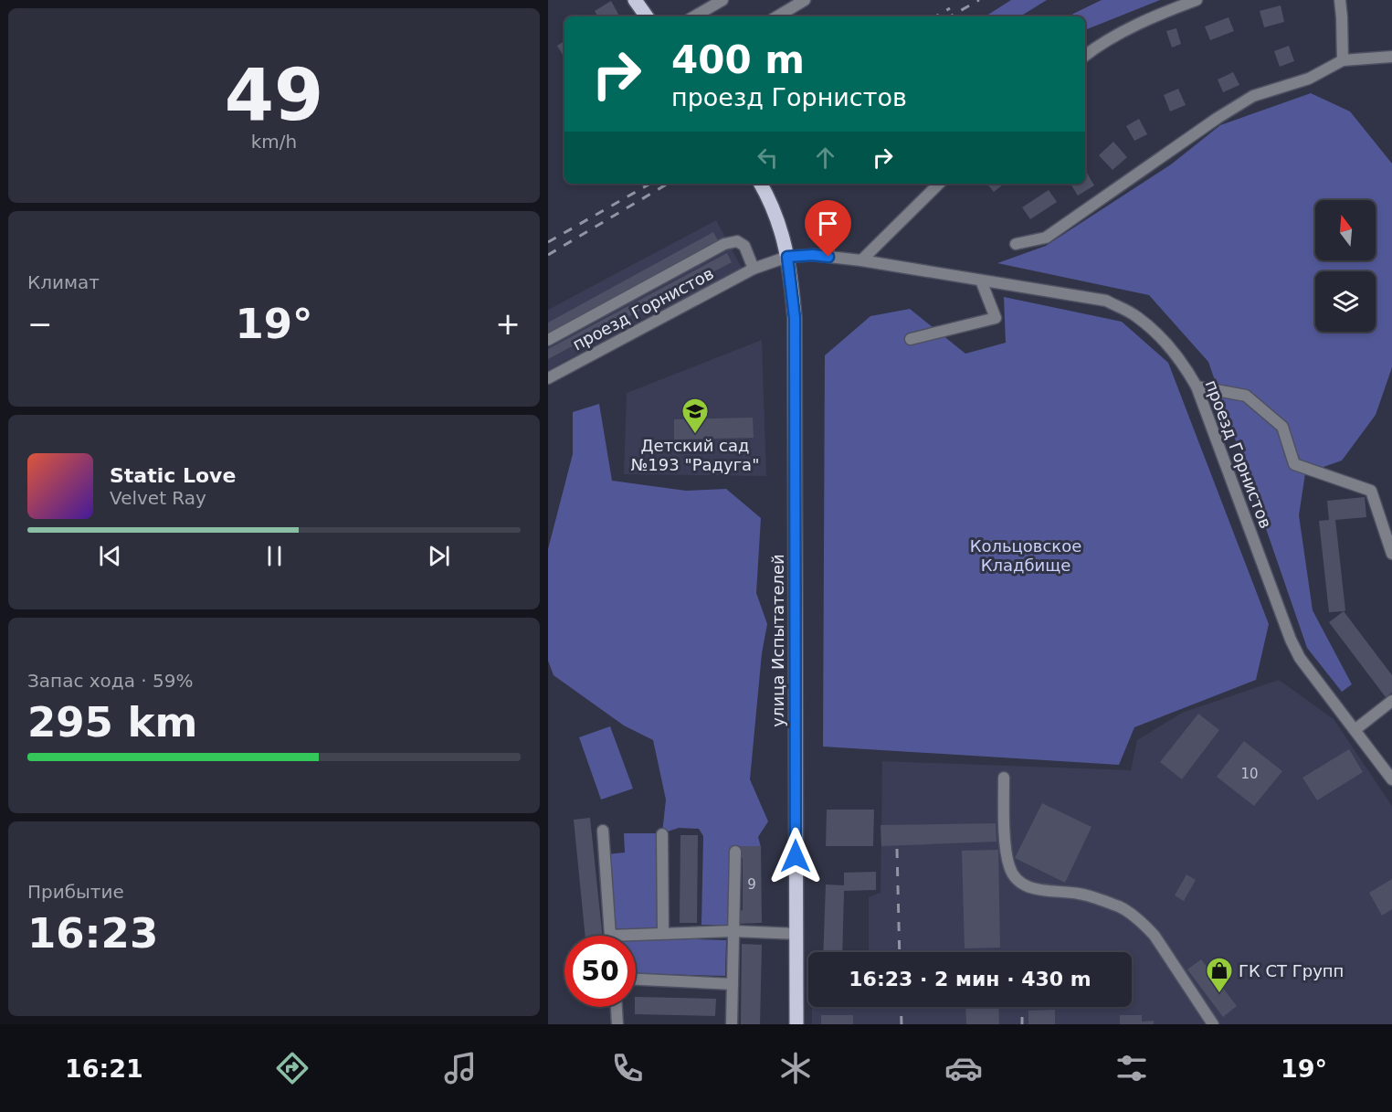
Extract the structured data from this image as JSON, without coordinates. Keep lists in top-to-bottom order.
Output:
{
  "streets": {
    "main road": ["улица Испытателей"],
    "street": ["проезд Горнистов"]
  },
  "crossings": [
    ["проезд Горнистов", "улица Испытателей"]
  ],
  "parks": ["Кольцовское Кладбище"],
  "places": {
    "school or university": ["Детский сад №193 \"Радуга\""],
    "shop": ["ГК СТ Групп"]
  },
  "house_numbers": ["10", "9"],
  "north": "top",
  "page": {
    "tile": [
      ["49", "km/h"],
      "Климат",
      ["Запас хода · 59%", "295 km"],
      ["Прибытие", "16:23"]
    ],
    "turn": ["400 m", "проезд Горнистов"],
    "heat": ["−", "19°", "+"],
    "song": ["Static Love", "Velvet Ray"],
    "limit": "50",
    "trip": "16:23 · 2 мин · 430 m",
    "tabs": ["16:21", "19°"]
  }
}
